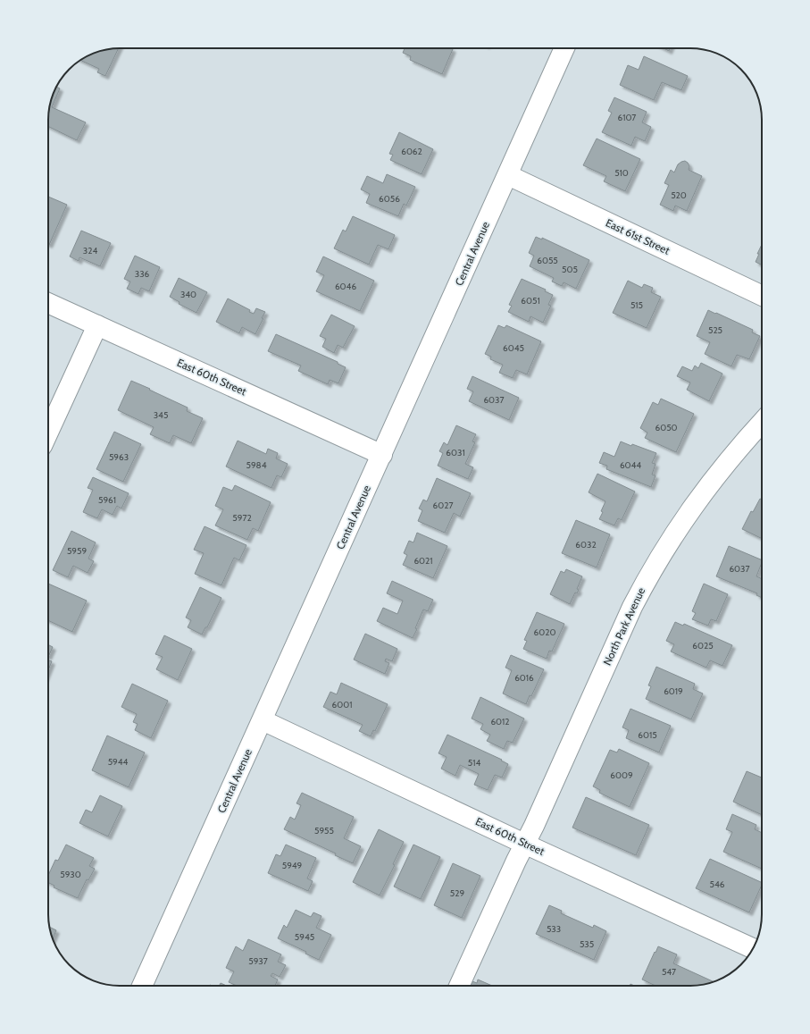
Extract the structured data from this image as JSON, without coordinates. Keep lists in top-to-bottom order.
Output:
{
  "streets": {
    "street": [
      "East 61st Street",
      "Central Avenue",
      "East 60th Street",
      "North Park Avenue"
    ]
  },
  "crossings": [
    ["East 61st Street", "Central Avenue"],
    ["Central Avenue", "East 60th Street"],
    ["East 60th Street", "North Park Avenue"]
  ],
  "house_numbers": [
    "6107",
    "6062",
    "510",
    "520",
    "6056",
    "324",
    "6055",
    "505",
    "336",
    "6046",
    "340",
    "6051",
    "515",
    "525",
    "6045",
    "6037",
    "345",
    "6050",
    "6031",
    "5963",
    "5984",
    "6044",
    "5961",
    "6027",
    "5972",
    "6032",
    "5959",
    "6021",
    "6037",
    "6020",
    "6025",
    "6016",
    "6019",
    "6001",
    "6012",
    "6015",
    "5944",
    "514",
    "6009",
    "5955",
    "5949",
    "5930",
    "546",
    "529",
    "533",
    "5945",
    "535",
    "5937",
    "547"
  ]
}
